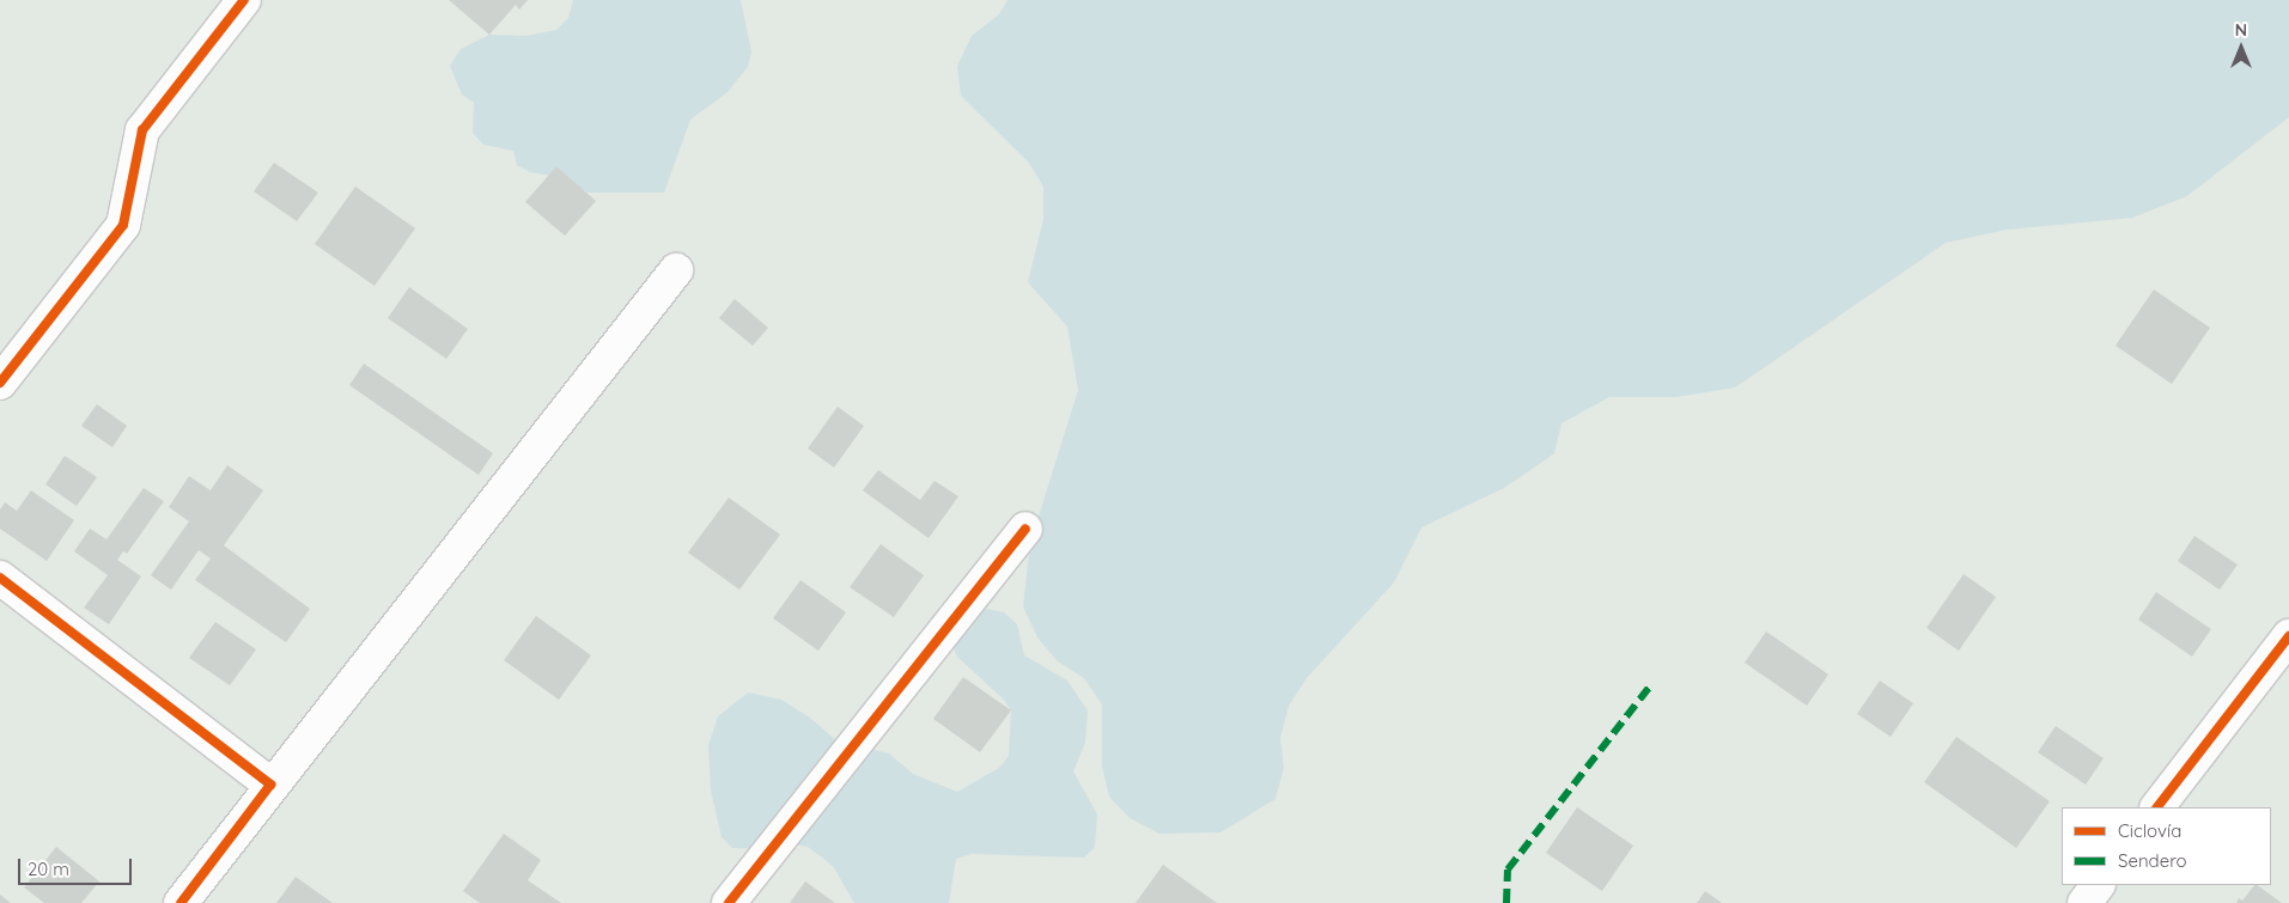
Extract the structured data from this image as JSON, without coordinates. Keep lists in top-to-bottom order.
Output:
{
  "legend": ["Ciclovía", "Sendero"],
  "scale_bar": "20 m",
  "north": "top"
}
